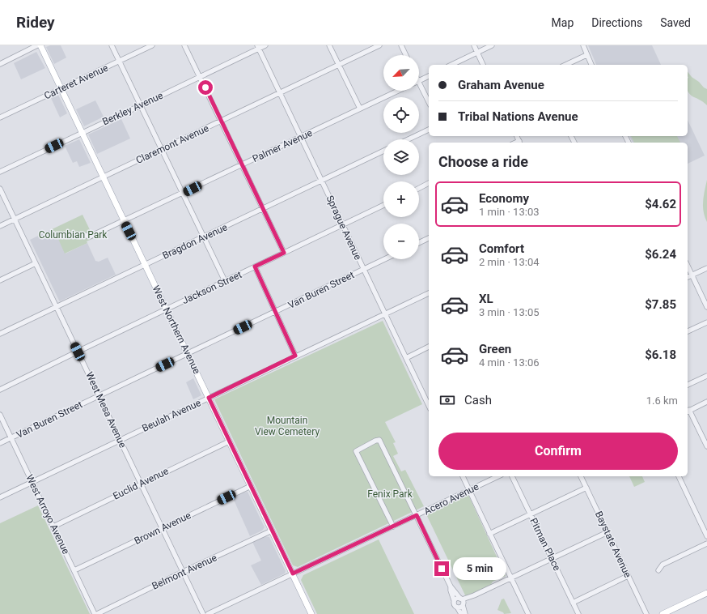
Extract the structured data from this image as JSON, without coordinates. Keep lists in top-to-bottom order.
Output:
{
  "streets": {
    "main road": ["West Northern Avenue"],
    "street": [
      "Carteret Avenue",
      "Berkley Avenue",
      "Claremont Avenue",
      "Palmer Avenue",
      "Sprague Avenue",
      "Bragdon Avenue",
      "Jackson Street",
      "Van Buren Street",
      "West Mesa Avenue",
      "Beulah Avenue",
      "Euclid Avenue",
      "Acero Avenue",
      "West Arroyo Avenue",
      "Brown Avenue",
      "Pitman Place",
      "Baystate Avenue",
      "Belmont Avenue"
    ]
  },
  "crossings": [
    ["Carteret Avenue", "West Northern Avenue"],
    ["Berkley Avenue", "Sprague Avenue"],
    ["Berkley Avenue", "West Northern Avenue"],
    ["Claremont Avenue", "Sprague Avenue"],
    ["Claremont Avenue", "West Northern Avenue"],
    ["Claremont Avenue", "West Mesa Avenue"],
    ["Palmer Avenue", "Sprague Avenue"],
    ["Palmer Avenue", "West Northern Avenue"],
    ["Sprague Avenue", "Bragdon Avenue"],
    ["Sprague Avenue", "Jackson Street"],
    ["Sprague Avenue", "Van Buren Street"],
    ["Sprague Avenue", "Beulah Avenue"],
    ["Bragdon Avenue", "West Northern Avenue"],
    ["Bragdon Avenue", "West Mesa Avenue"],
    ["Jackson Street", "West Northern Avenue"],
    ["Jackson Street", "West Mesa Avenue"],
    ["Van Buren Street", "West Northern Avenue"],
    ["Van Buren Street", "West Mesa Avenue"],
    ["Van Buren Street", "West Arroyo Avenue"],
    ["West Northern Avenue", "Beulah Avenue"],
    ["West Northern Avenue", "Euclid Avenue"],
    ["West Northern Avenue", "Acero Avenue"],
    ["West Northern Avenue", "Brown Avenue"],
    ["West Northern Avenue", "Belmont Avenue"],
    ["West Mesa Avenue", "Beulah Avenue"],
    ["West Mesa Avenue", "Euclid Avenue"],
    ["West Mesa Avenue", "Brown Avenue"],
    ["West Mesa Avenue", "Belmont Avenue"],
    ["Beulah Avenue", "West Arroyo Avenue"],
    ["Euclid Avenue", "West Arroyo Avenue"],
    ["West Arroyo Avenue", "Brown Avenue"],
    ["West Arroyo Avenue", "Belmont Avenue"]
  ],
  "parks": ["Columbian Park", "Mountain View Cemetery", "Fenix Park"],
  "north": "bottom left",
  "page": {
    "header": "Ridey",
    "nav": ["Map", "Directions", "Saved"],
    "map_buttons": ["+", "−"],
    "banner": ["Graham Avenue", "Tribal Nations Avenue"],
    "heading": "Choose a ride",
    "list": [
      {
        "name": "Economy",
        "note": "1 min · 13:03",
        "value": "$4.62"
      },
      {
        "name": "Comfort",
        "note": "2 min · 13:04",
        "value": "$6.24"
      },
      {
        "name": "XL",
        "note": "3 min · 13:05",
        "value": "$7.85"
      },
      {
        "name": "Green",
        "note": "4 min · 13:06",
        "value": "$6.18"
      }
    ],
    "pay": ["Cash", "1.6 km"],
    "buttons": "Confirm",
    "bubble": "5 min"
  }
}
